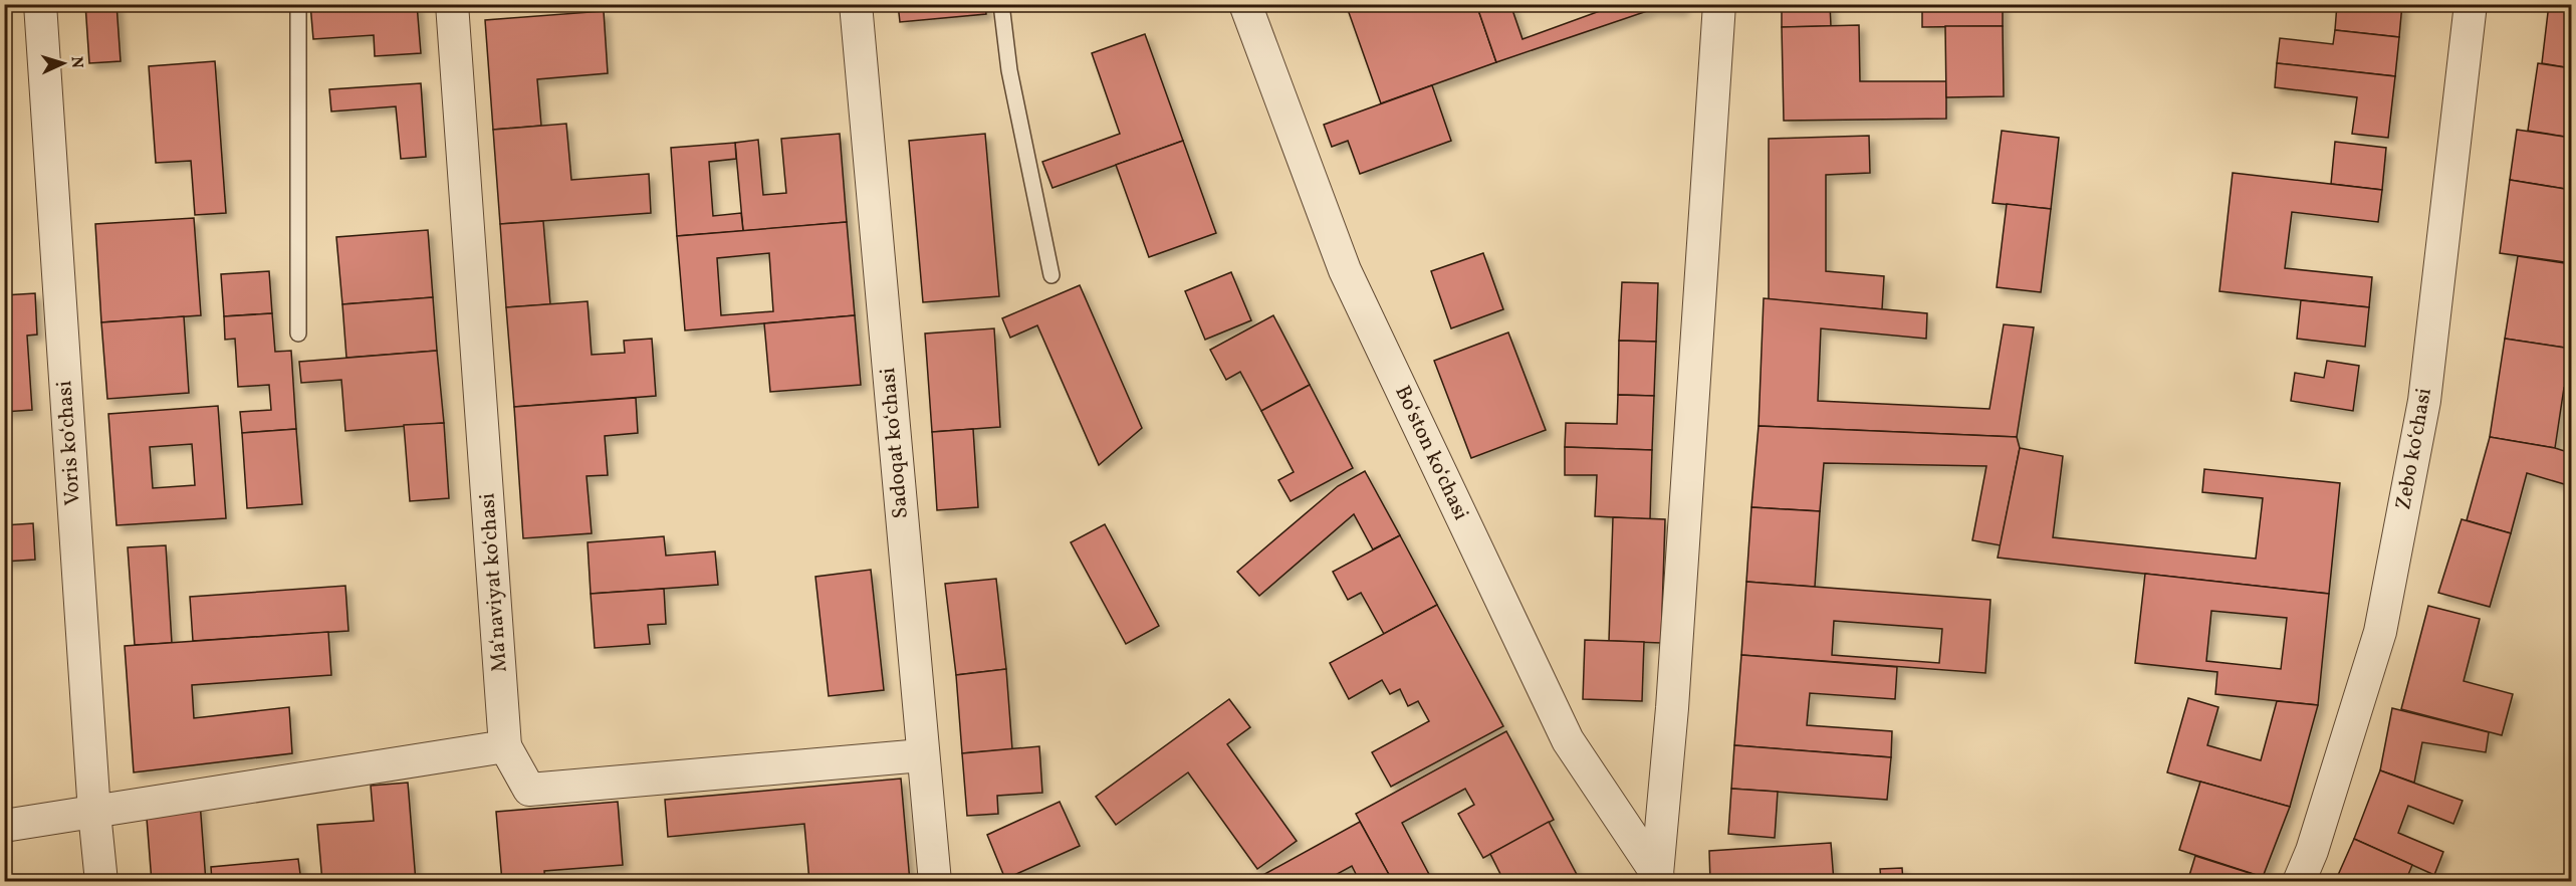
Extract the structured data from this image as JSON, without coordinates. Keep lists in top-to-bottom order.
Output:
{
  "streets": {
    "street": [
      "Voris koʻchasi",
      "Sadoqat koʻchasi",
      "Zebo koʻchasi",
      "Boʻston koʻchasi",
      "Maʻnaviyat koʻchasi"
    ]
  },
  "north": "right"
}
